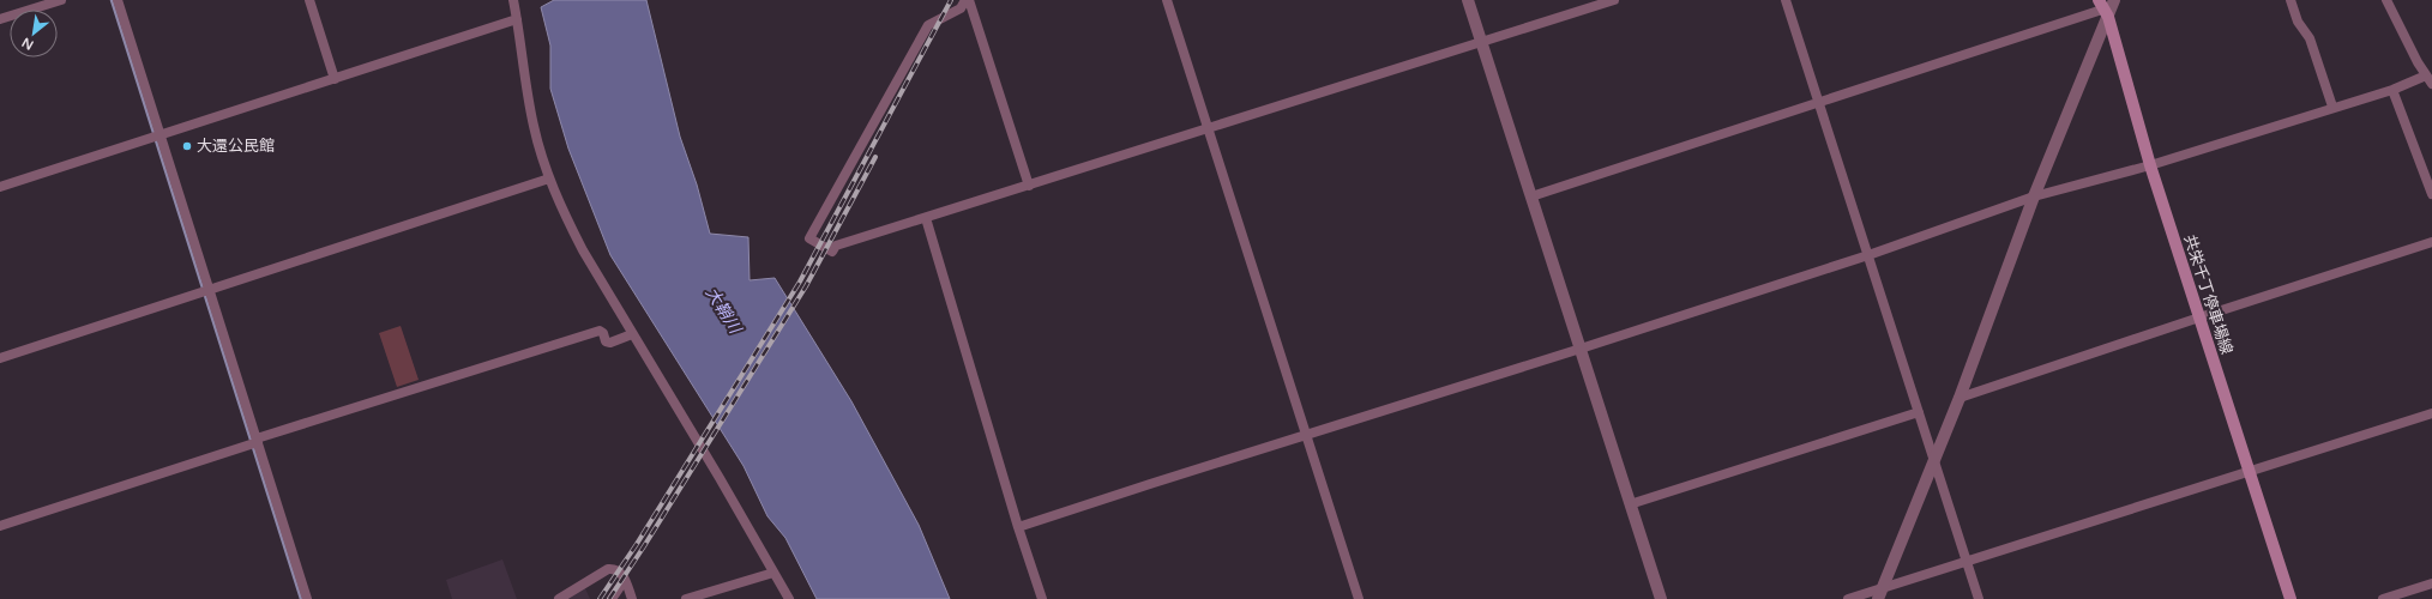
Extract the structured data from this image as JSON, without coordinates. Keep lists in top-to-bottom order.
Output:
{
  "streets": {
    "main road": ["共栄千丁停車場線"]
  },
  "water": ["大鞘川"],
  "places": ["大還公民館"],
  "north": "bottom left"
}
